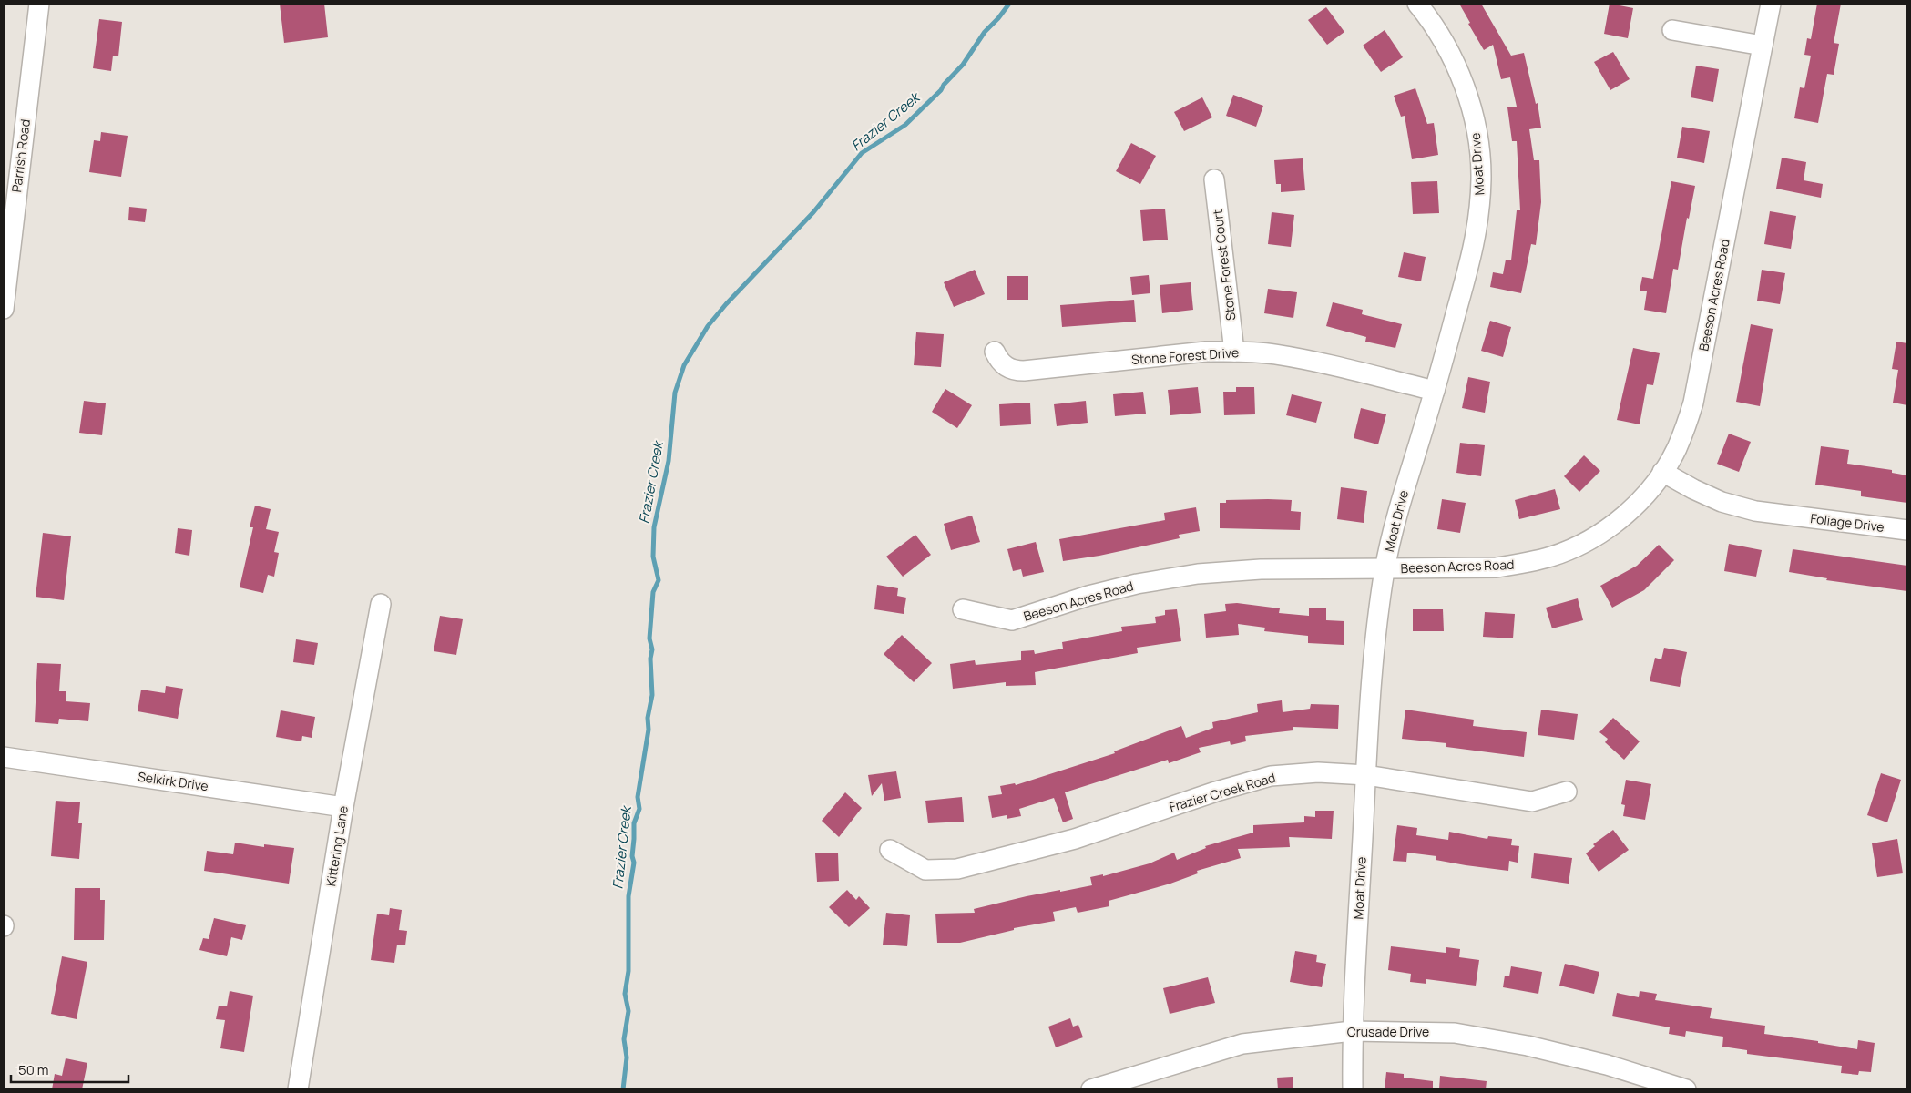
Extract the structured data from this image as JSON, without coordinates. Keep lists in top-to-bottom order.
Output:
{
  "streets": {
    "street": [
      "Parrish Road",
      "Moat Drive",
      "Stone Forest Court",
      "Beeson Acres Road",
      "Stone Forest Drive",
      "Foliage Drive",
      "Selkirk Drive",
      "Frazier Creek Road",
      "Kittering Lane",
      "Crusade Drive"
    ]
  },
  "crossings": [
    ["Moat Drive", "Beeson Acres Road"],
    ["Moat Drive", "Stone Forest Drive"],
    ["Moat Drive", "Frazier Creek Road"],
    ["Moat Drive", "Crusade Drive"],
    ["Stone Forest Court", "Stone Forest Drive"],
    ["Beeson Acres Road", "Foliage Drive"],
    ["Selkirk Drive", "Kittering Lane"]
  ],
  "water": ["Frazier Creek"],
  "scale_bar": "50 m"
}
